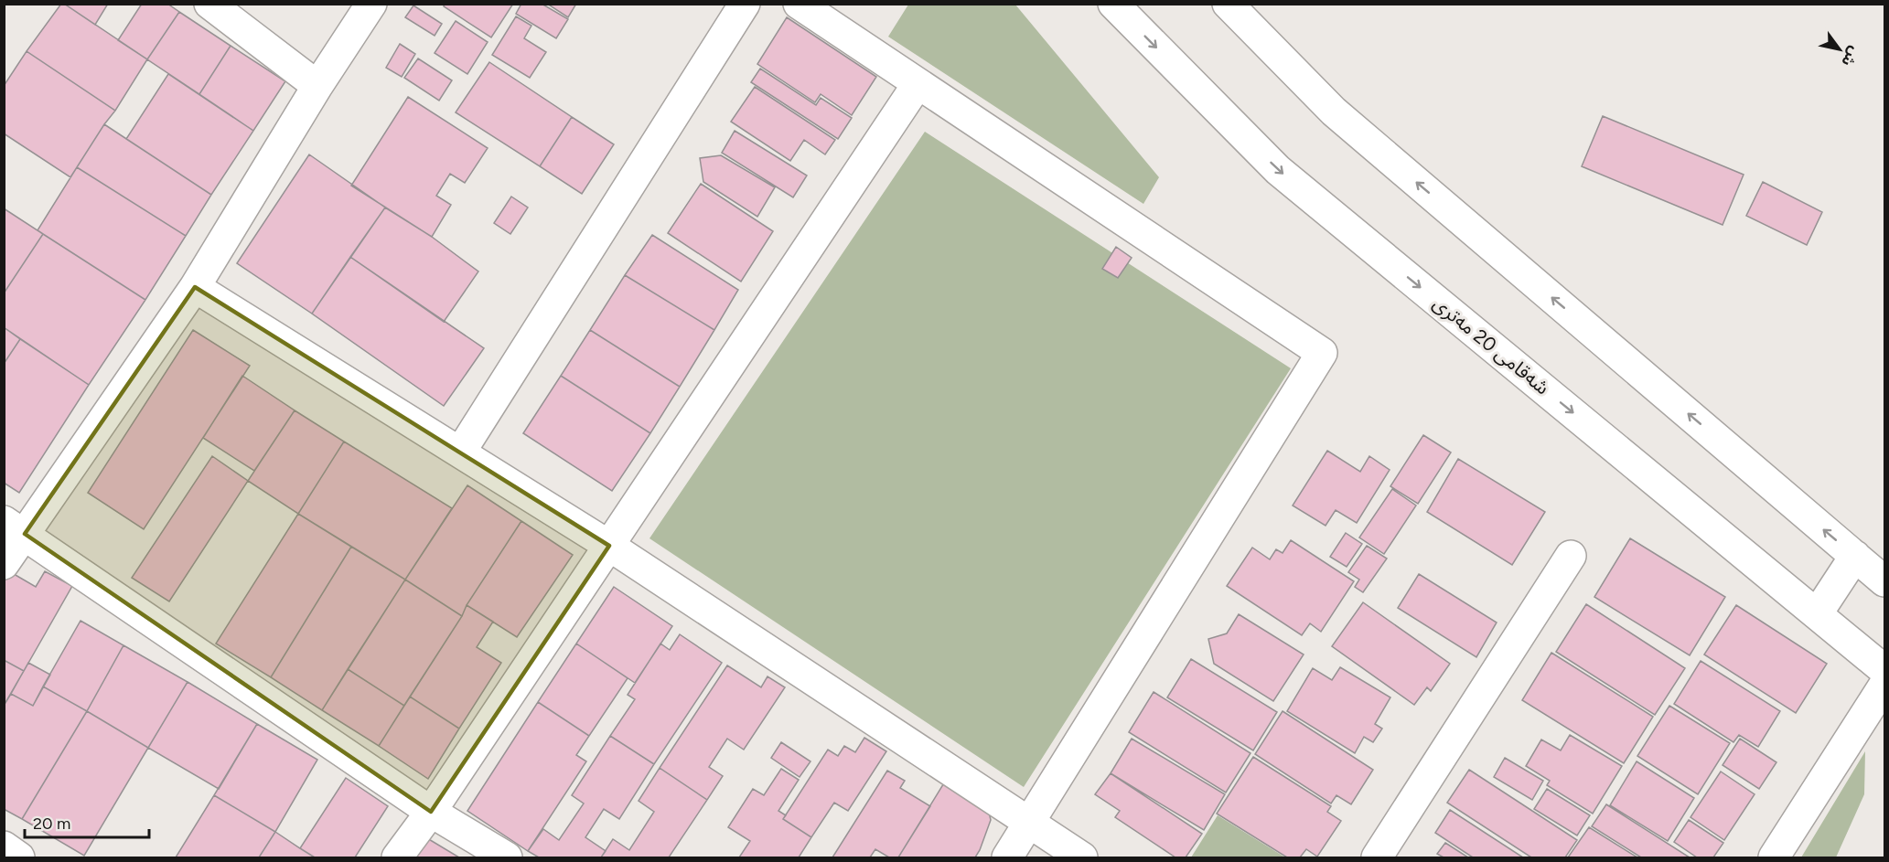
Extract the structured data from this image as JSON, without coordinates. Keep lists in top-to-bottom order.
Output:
{
  "streets": {
    "street": ["شەقامی 20 مەتری"]
  },
  "scale_bar": "20 m",
  "north": "bottom right"
}
